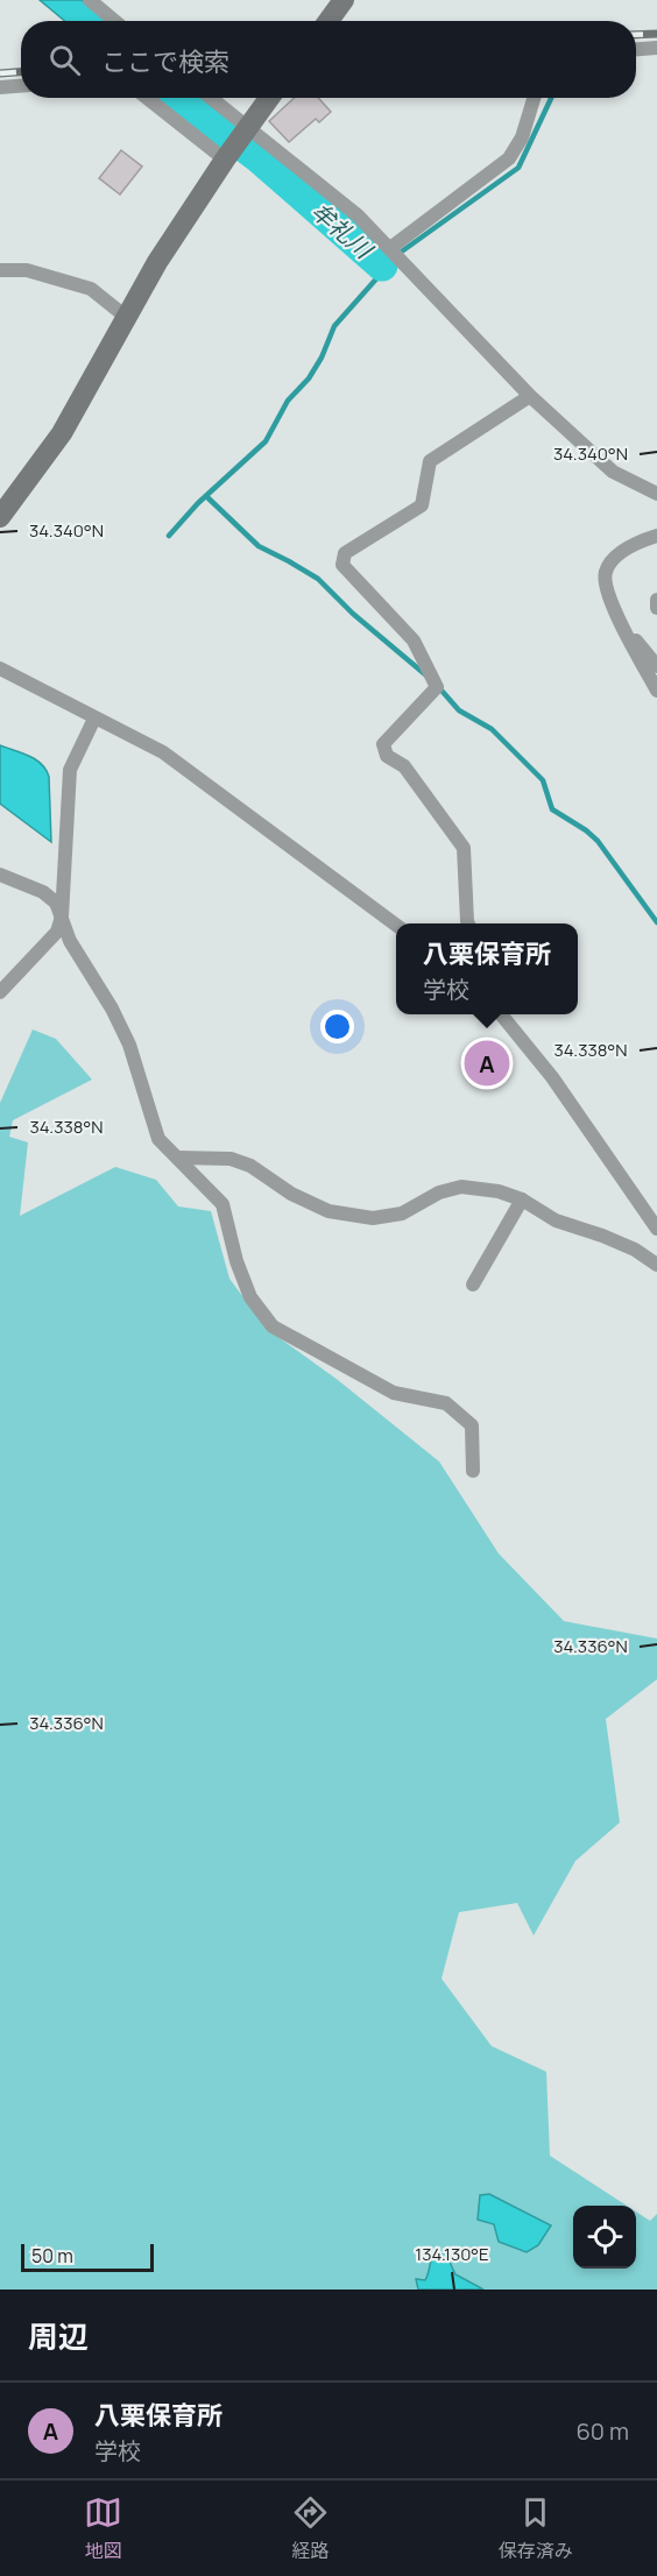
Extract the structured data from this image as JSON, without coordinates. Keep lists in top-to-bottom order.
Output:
{
  "water": ["牟礼川"],
  "scale_bar": "50 m",
  "page": {
    "search": "ここで検索",
    "popup": ["八栗保育所", "学校"],
    "pins": "A",
    "scale": "50 m",
    "heading": "周辺",
    "list": [
      {
        "mark": "A",
        "name": "八栗保育所",
        "note": "学校",
        "value": "60 m"
      }
    ],
    "nav": ["地図", "経路", "保存済み"]
  },
  "coordinates": [
    "34.340°N",
    "34.338°N",
    "34.336°N",
    "134.130°E"
  ]
}
